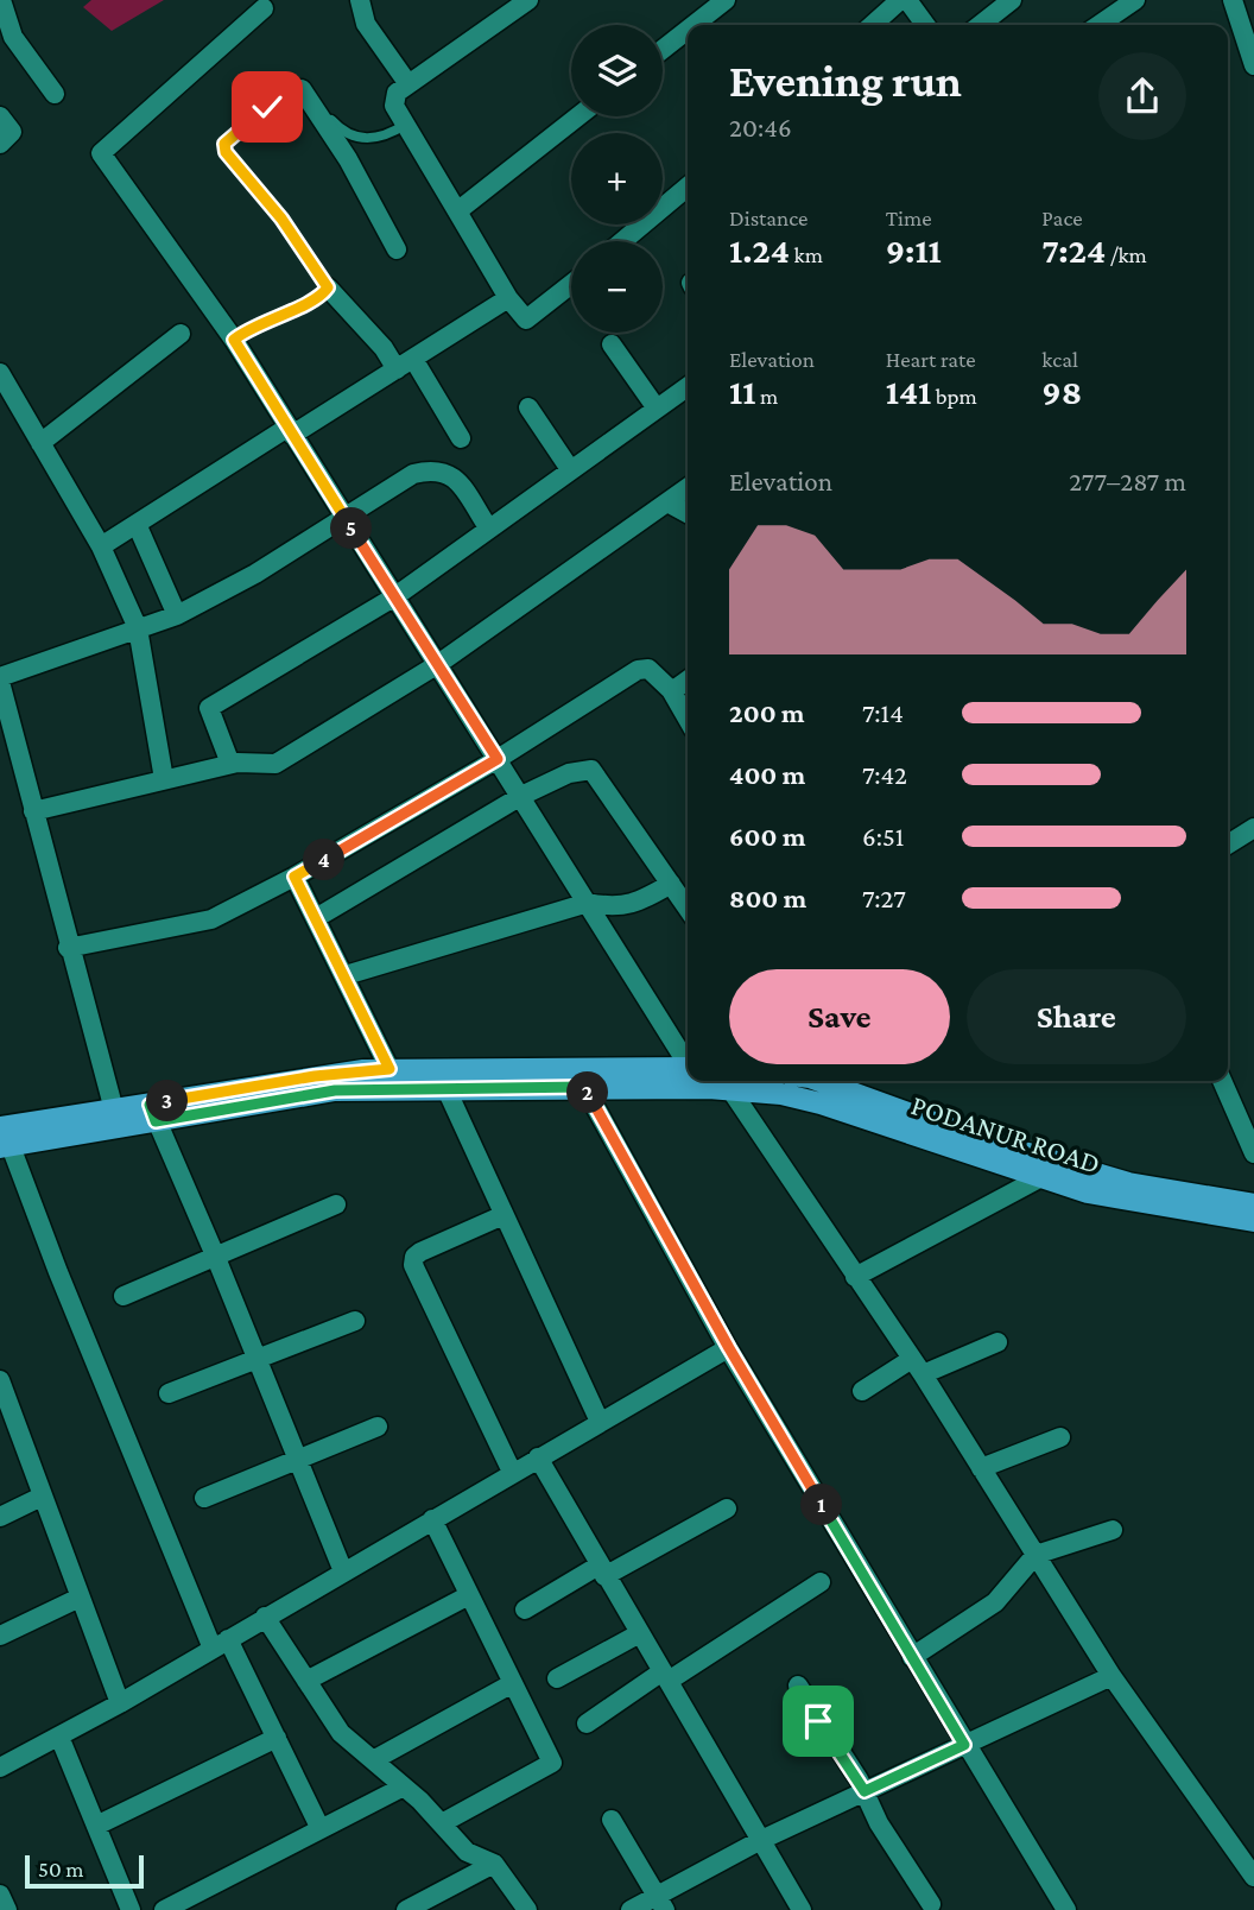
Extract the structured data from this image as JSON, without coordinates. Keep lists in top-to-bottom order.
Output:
{
  "streets": {
    "main road": ["PODANUR ROAD"]
  },
  "scale_bar": "50 m",
  "page": {
    "map_buttons": ["+", "−"],
    "heading": ["Evening run", "20:46"],
    "stats": [
      ["Distance", "1.24 km"],
      ["Time", "9:11"],
      ["Pace", "7:24 /km"],
      ["Elevation", "11 m"],
      ["Heart rate", "141 bpm"],
      ["kcal", "98"]
    ],
    "chart": ["Elevation", "277–287 m"],
    "pins": [
      "5",
      "4",
      "2",
      "3",
      "1"
    ],
    "list": [
      {
        "name": "200 m",
        "note": "7:14"
      },
      {
        "name": "400 m",
        "note": "7:42"
      },
      {
        "name": "600 m",
        "note": "6:51"
      },
      {
        "name": "800 m",
        "note": "7:27"
      }
    ],
    "buttons": ["Save", "Share"],
    "scale": "50 m"
  }
}
